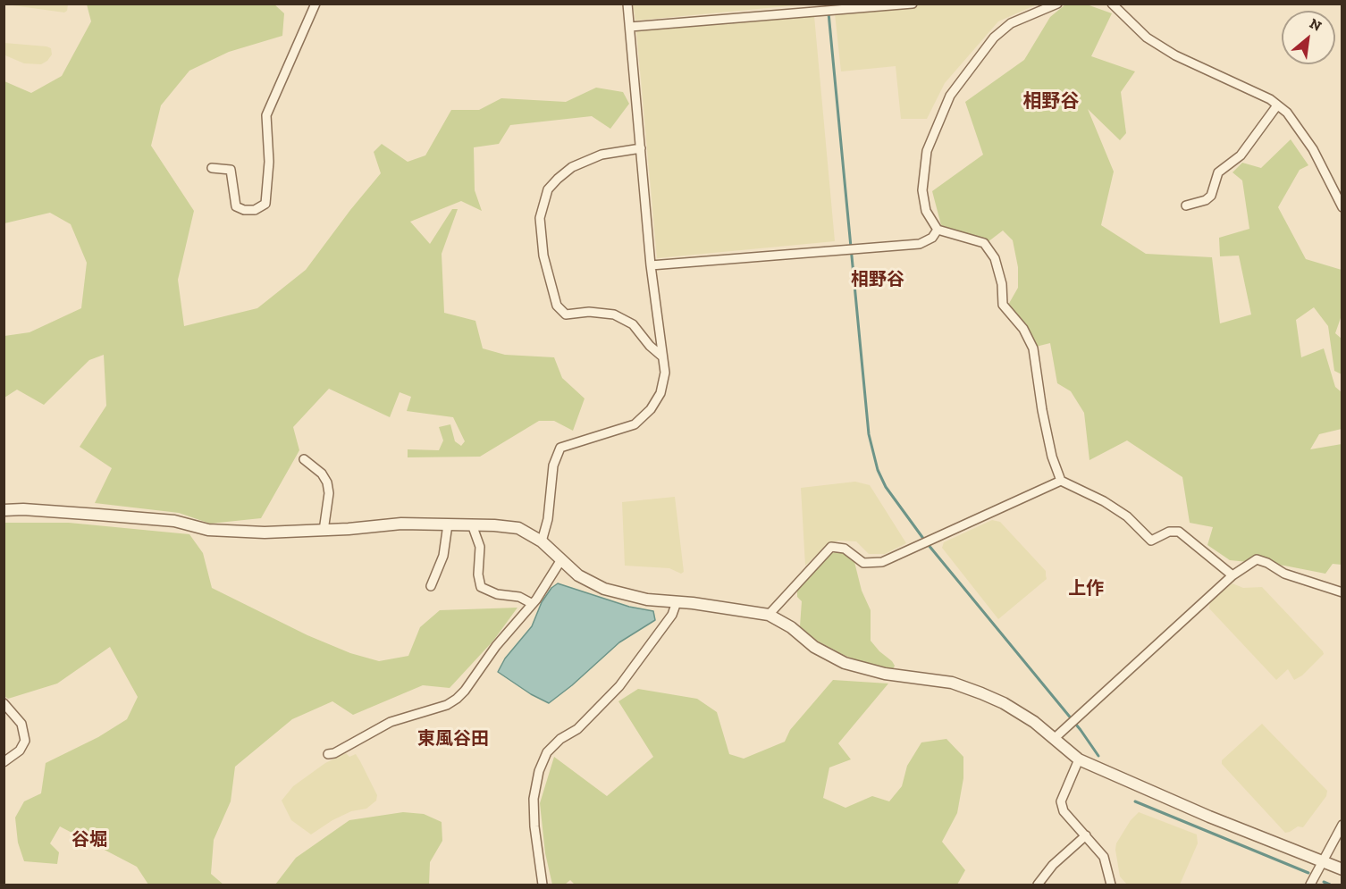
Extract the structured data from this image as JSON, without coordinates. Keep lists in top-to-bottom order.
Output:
{
  "districts": [
    "相野谷",
    "相野谷",
    "上作",
    "東風谷田",
    "谷堀"
  ],
  "north": "top right"
}
